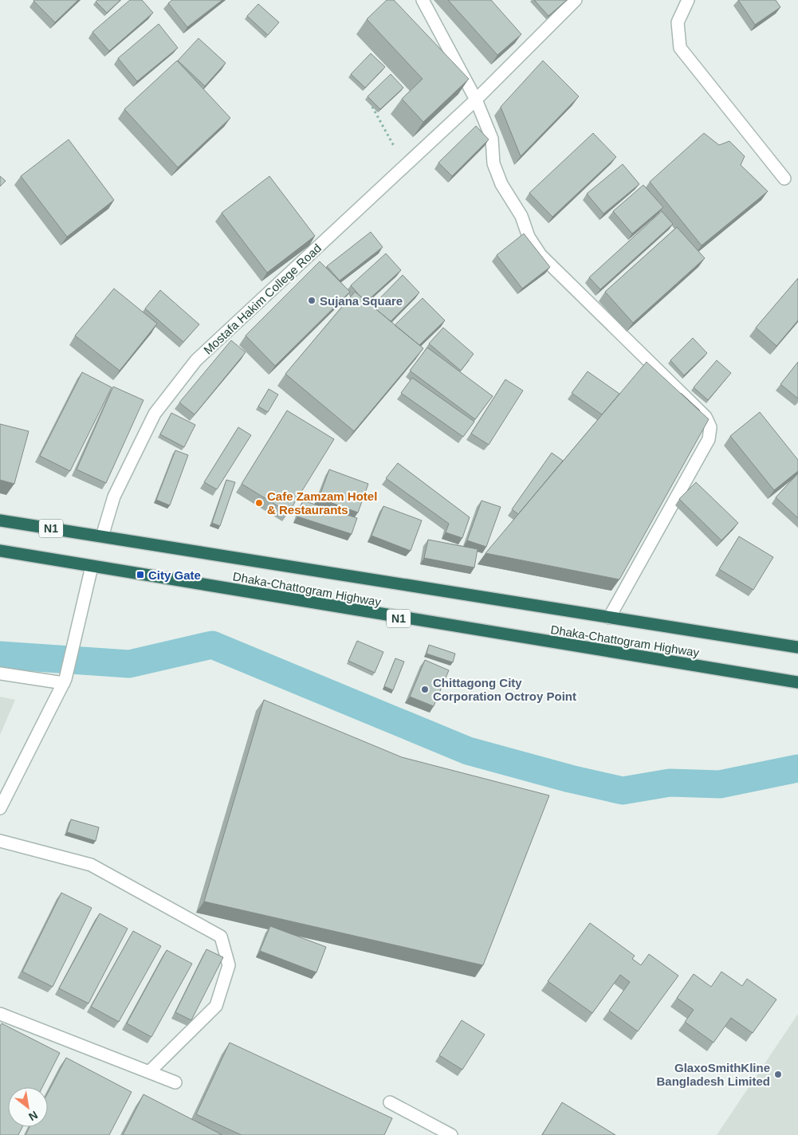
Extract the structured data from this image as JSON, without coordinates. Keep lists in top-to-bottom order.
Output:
{
  "streets": {
    "highway": ["N1", "Dhaka-Chattogram Highway"],
    "street": ["Mostafa Hakim College Road"]
  },
  "crossings": [
    ["Mostafa Hakim College Road", "N1"],
    ["Mostafa Hakim College Road", "Dhaka-Chattogram Highway"],
    ["N1", "Dhaka-Chattogram Highway"]
  ],
  "places": {
    "other": [
      "Sujana Square",
      "Cafe Zamzam Hotel & Restaurants",
      "Chittagong City Corporation Octroy Point",
      "GlaxoSmithKline Bangladesh Limited"
    ],
    "transit": ["City Gate"]
  },
  "north": "bottom right"
}
